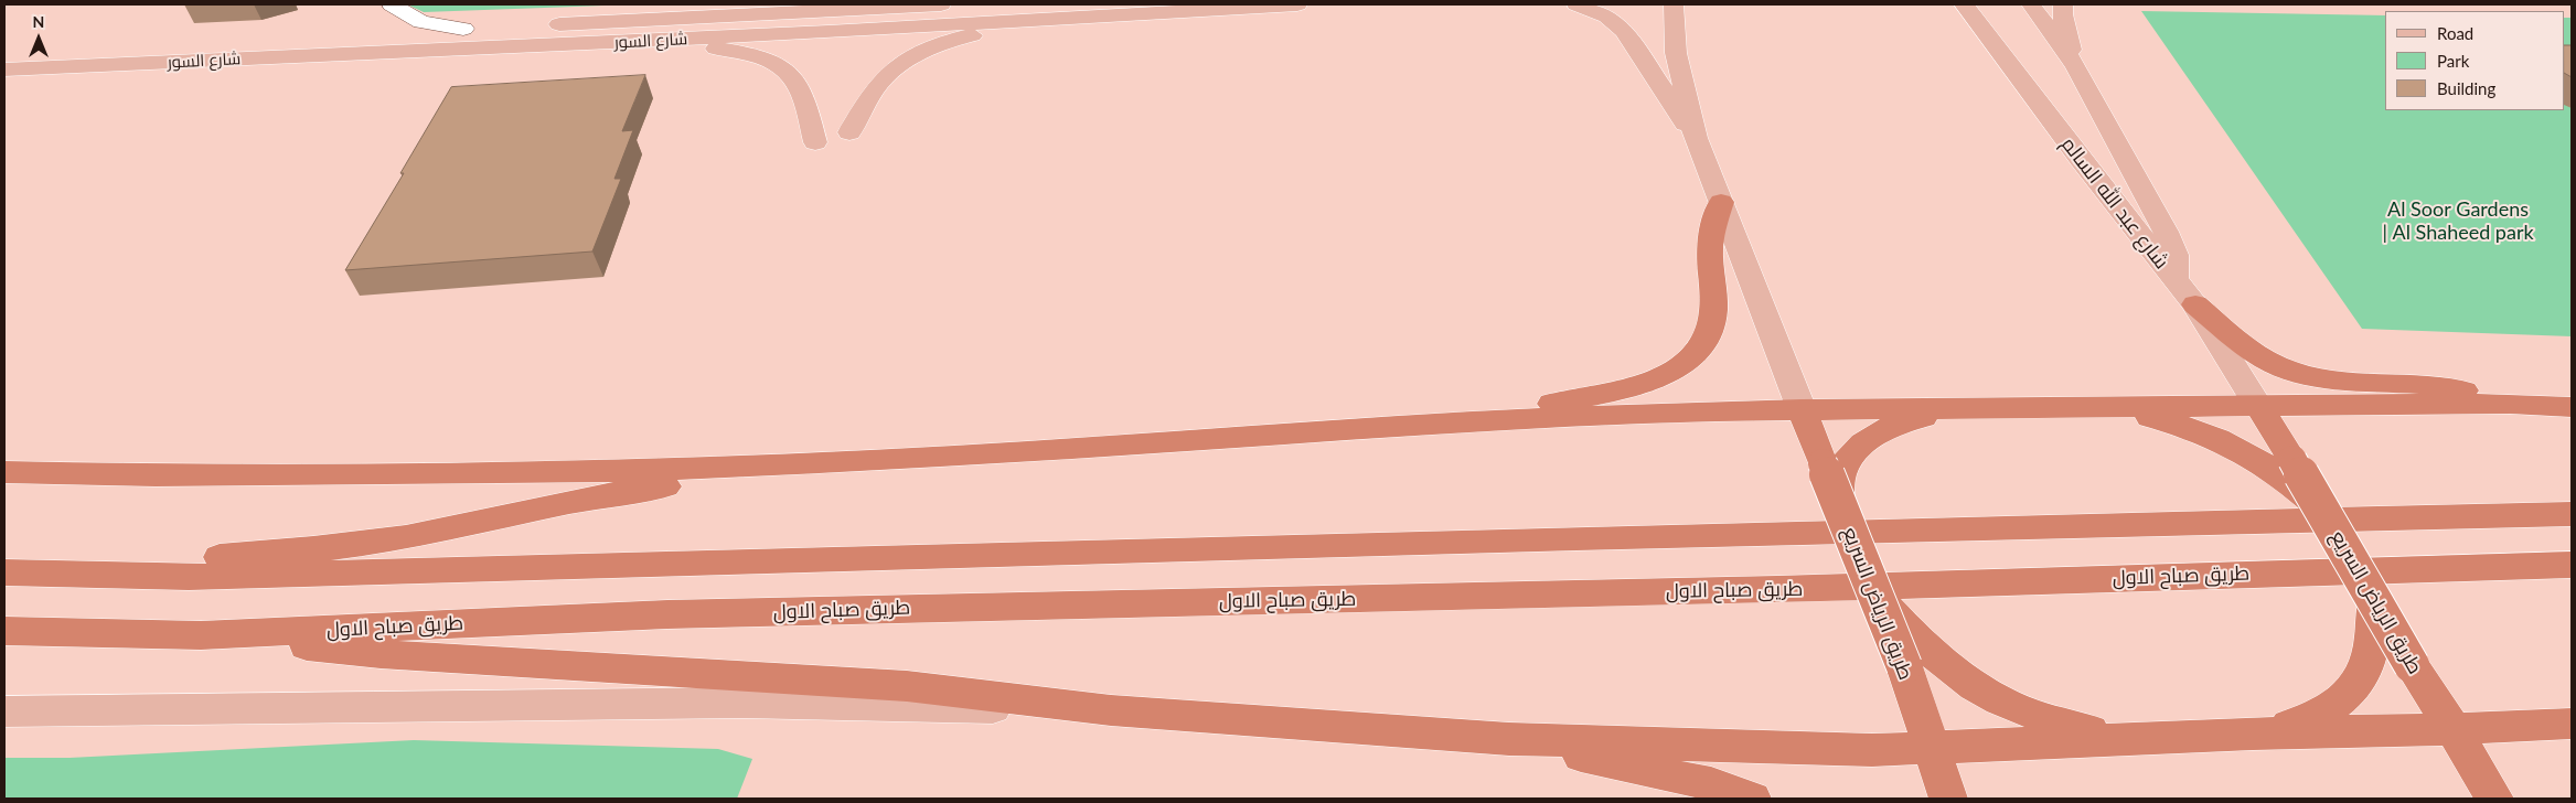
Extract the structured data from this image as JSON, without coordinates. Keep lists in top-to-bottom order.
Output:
{
  "streets": {
    "highway": ["طريق صباح الاول", "طريق الرياض السريع"],
    "main road": ["شارع السور", "شارع عبد الله السالم"]
  },
  "crossings": [
    ["شارع عبد الله السالم", "طريق الرياض السريع"]
  ],
  "parks": ["Al Soor Gardens | Al Shaheed park"],
  "legend": ["Road", "Park", "Building"],
  "north": "top"
}
